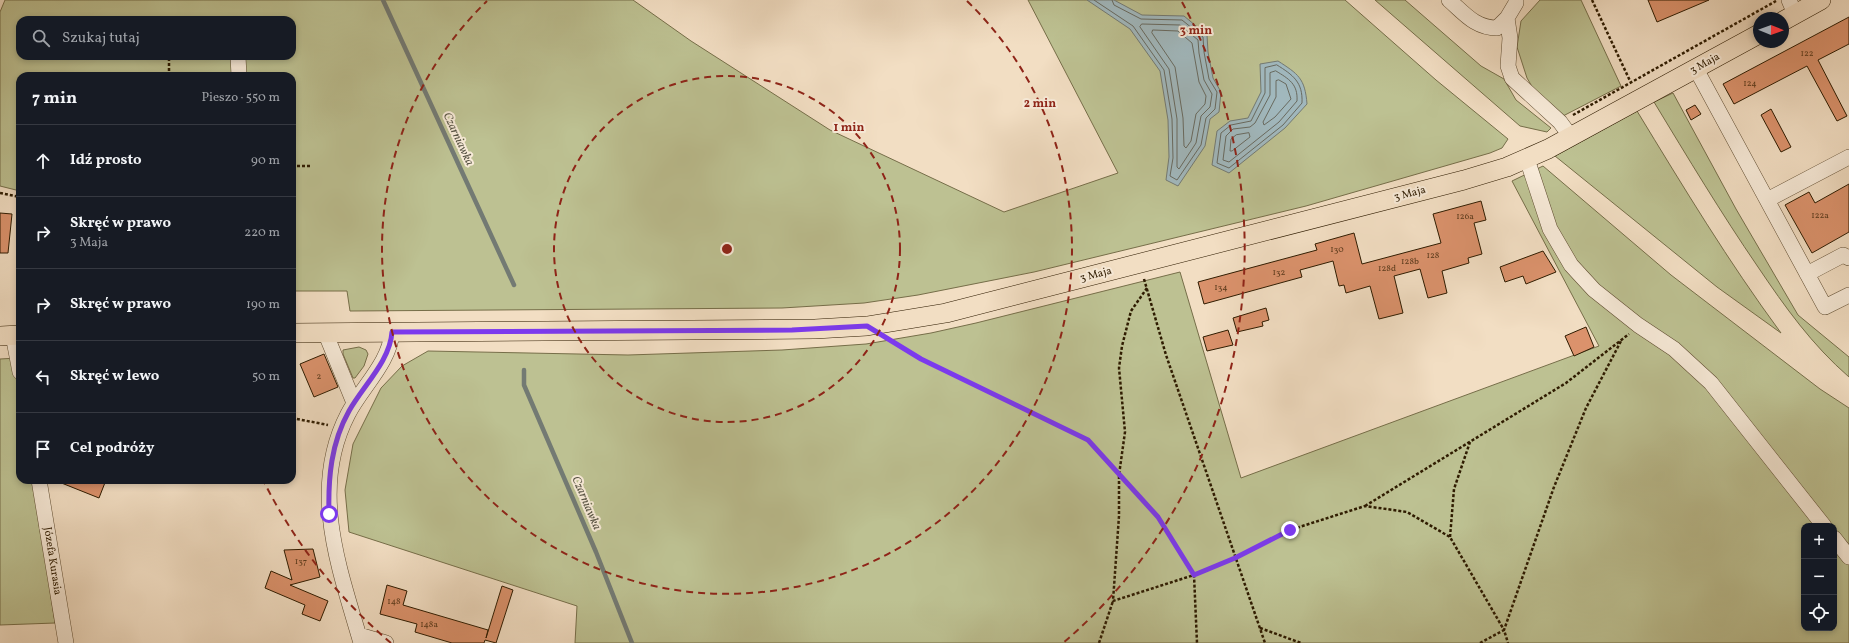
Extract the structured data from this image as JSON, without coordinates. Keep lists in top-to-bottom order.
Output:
{
  "streets": {
    "main road": ["3 Maja"],
    "street": ["Józefa Kurasia"]
  },
  "water": ["Czarniawka"],
  "house_numbers": [
    "122",
    "124",
    "122a",
    "126a",
    "130",
    "128",
    "128b",
    "128d",
    "132",
    "134",
    "2",
    "137",
    "148",
    "148a"
  ],
  "north": "right",
  "page": {
    "search": "Szukaj tutaj",
    "heading": ["7 min", "Pieszo · 550 m"],
    "list": [
      ["Idź prosto", "90 m"],
      ["Skręć w prawo", "3 Maja", "220 m"],
      ["Skręć w prawo", "190 m"],
      ["Skręć w lewo", "50 m"],
      "Cel podróży"
    ],
    "map_buttons": ["+", "−"]
  },
  "rings": ["3 min", "2 min", "1 min"]
}
